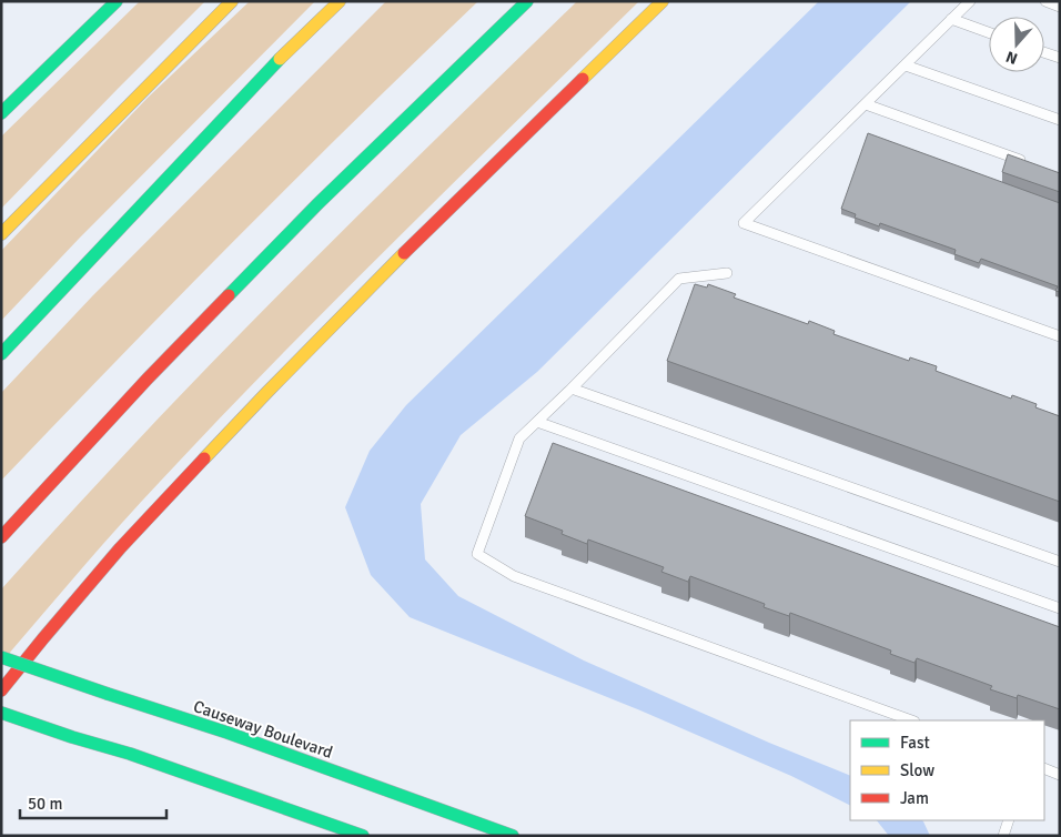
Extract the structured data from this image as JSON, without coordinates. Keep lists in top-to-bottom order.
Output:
{
  "streets": {
    "main road": ["Causeway Boulevard"]
  },
  "legend": ["Fast", "Slow", "Jam"],
  "scale_bar": "50 m",
  "north": "bottom"
}
